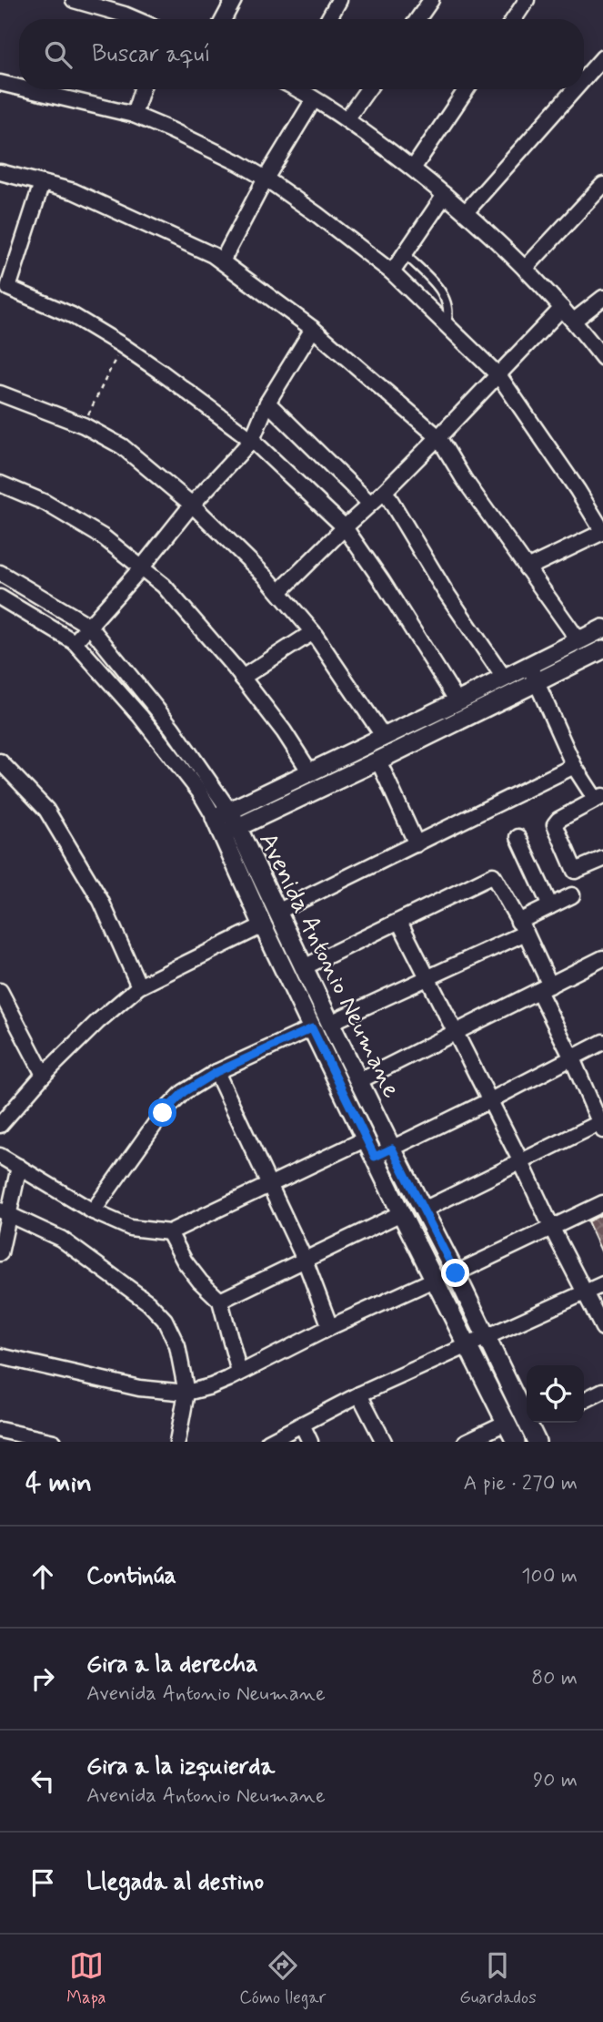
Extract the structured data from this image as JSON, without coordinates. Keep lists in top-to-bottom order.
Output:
{
  "streets": {
    "street": ["Avenida Antonio Neumane"]
  },
  "page": {
    "search": "Buscar aquí",
    "heading": ["4 min", "A pie · 270 m"],
    "list": [
      ["Continúa", "100 m"],
      ["Gira a la derecha", "Avenida Antonio Neumane", "80 m"],
      ["Gira a la izquierda", "Avenida Antonio Neumane", "90 m"],
      "Llegada al destino"
    ],
    "nav": ["Mapa", "Cómo llegar", "Guardados"]
  }
}
